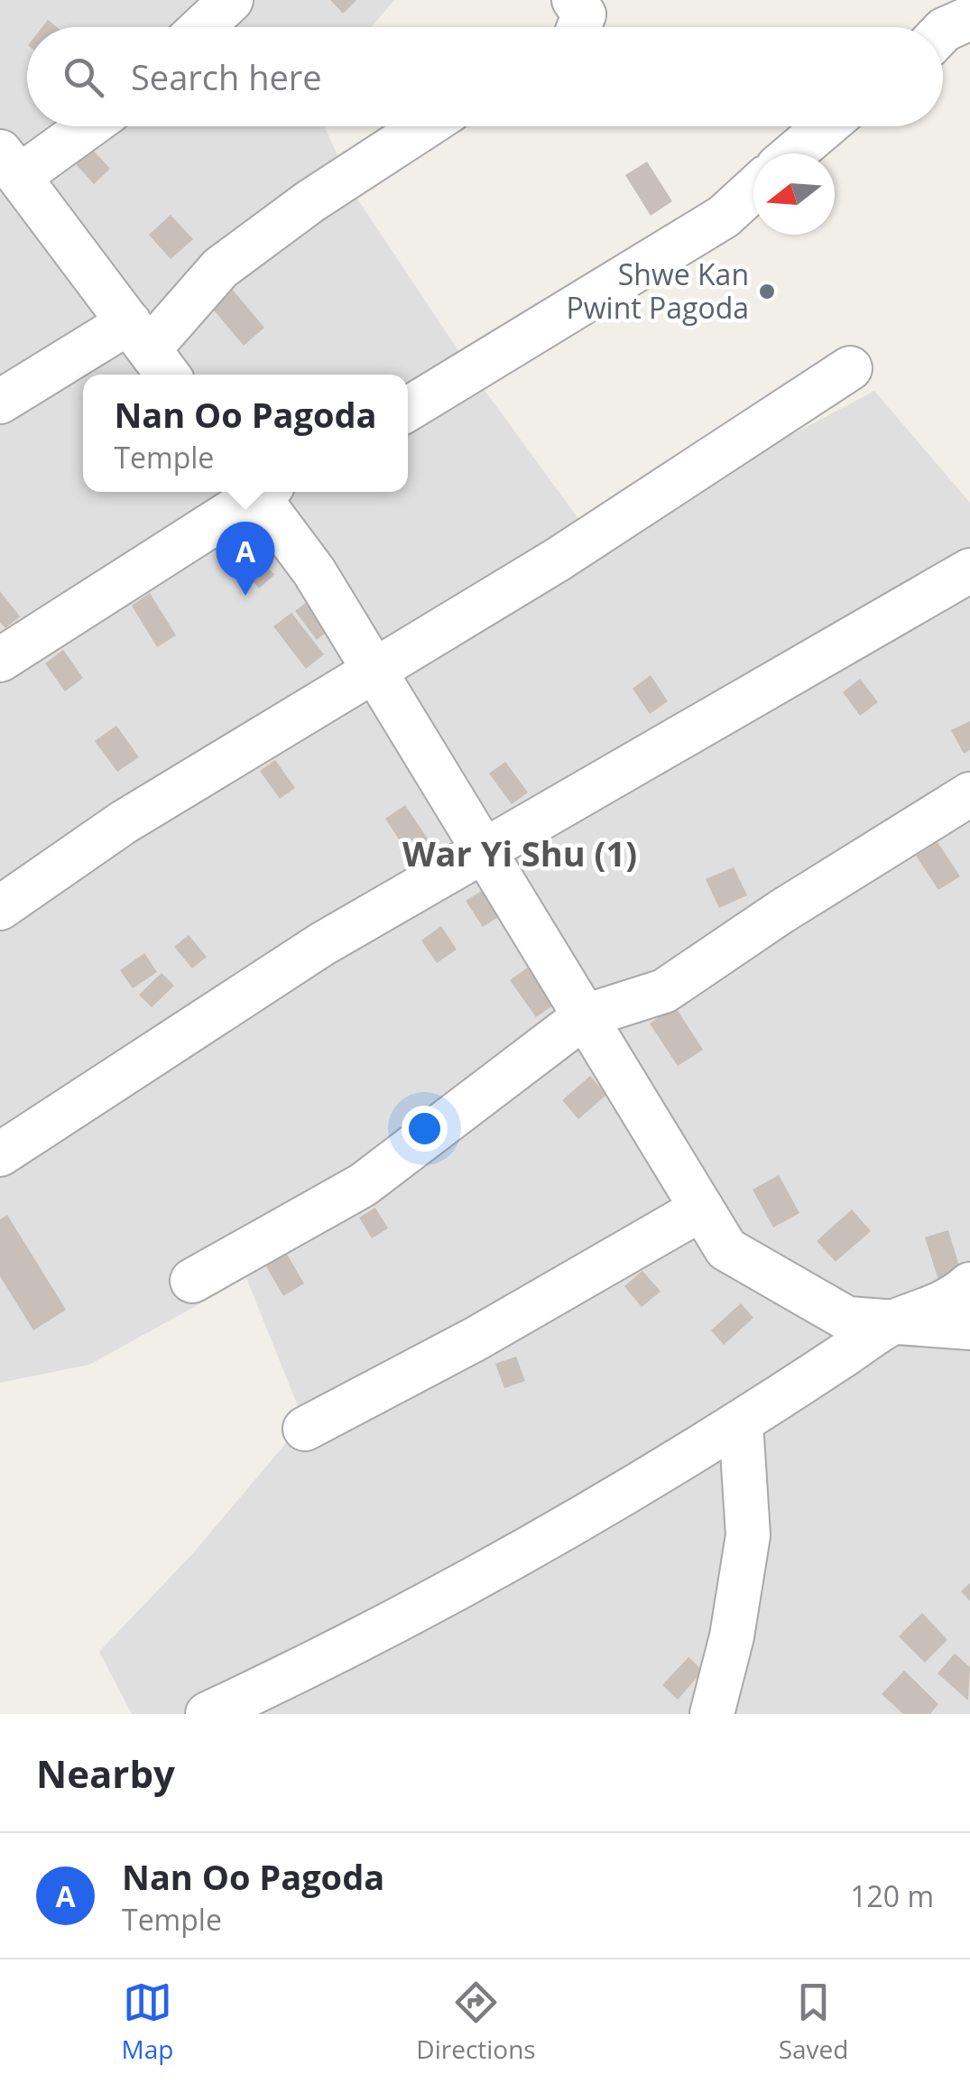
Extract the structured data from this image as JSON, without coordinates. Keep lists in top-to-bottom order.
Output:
{
  "districts": ["War Yi Shu (1)"],
  "places": ["Shwe Kan Pwint Pagoda"],
  "north": "left",
  "page": {
    "search": "Search here",
    "popup": ["Nan Oo Pagoda", "Temple"],
    "pins": "A",
    "heading": "Nearby",
    "list": [
      {
        "mark": "A",
        "name": "Nan Oo Pagoda",
        "note": "Temple",
        "value": "120 m"
      }
    ],
    "nav": ["Map", "Directions", "Saved"]
  }
}
